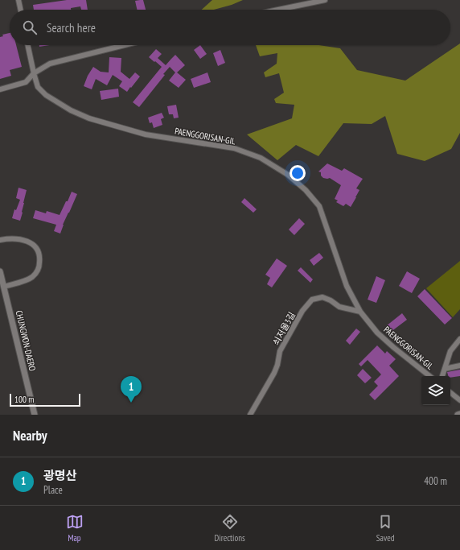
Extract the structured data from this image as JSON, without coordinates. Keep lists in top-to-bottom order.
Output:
{
  "streets": {
    "street": ["PAENGGORISAN-GIL", "쇠저울3길", "CHUNGWON-DAERO"]
  },
  "crossings": [
    ["PAENGGORISAN-GIL", "쇠저울3길"]
  ],
  "scale_bar": "100 m",
  "page": {
    "search": "Search here",
    "pins": "1",
    "scale": "100 m",
    "heading": "Nearby",
    "list": [
      {
        "mark": "1",
        "name": "광명산",
        "note": "Place",
        "value": "400 m"
      }
    ],
    "nav": ["Map", "Directions", "Saved"]
  }
}
